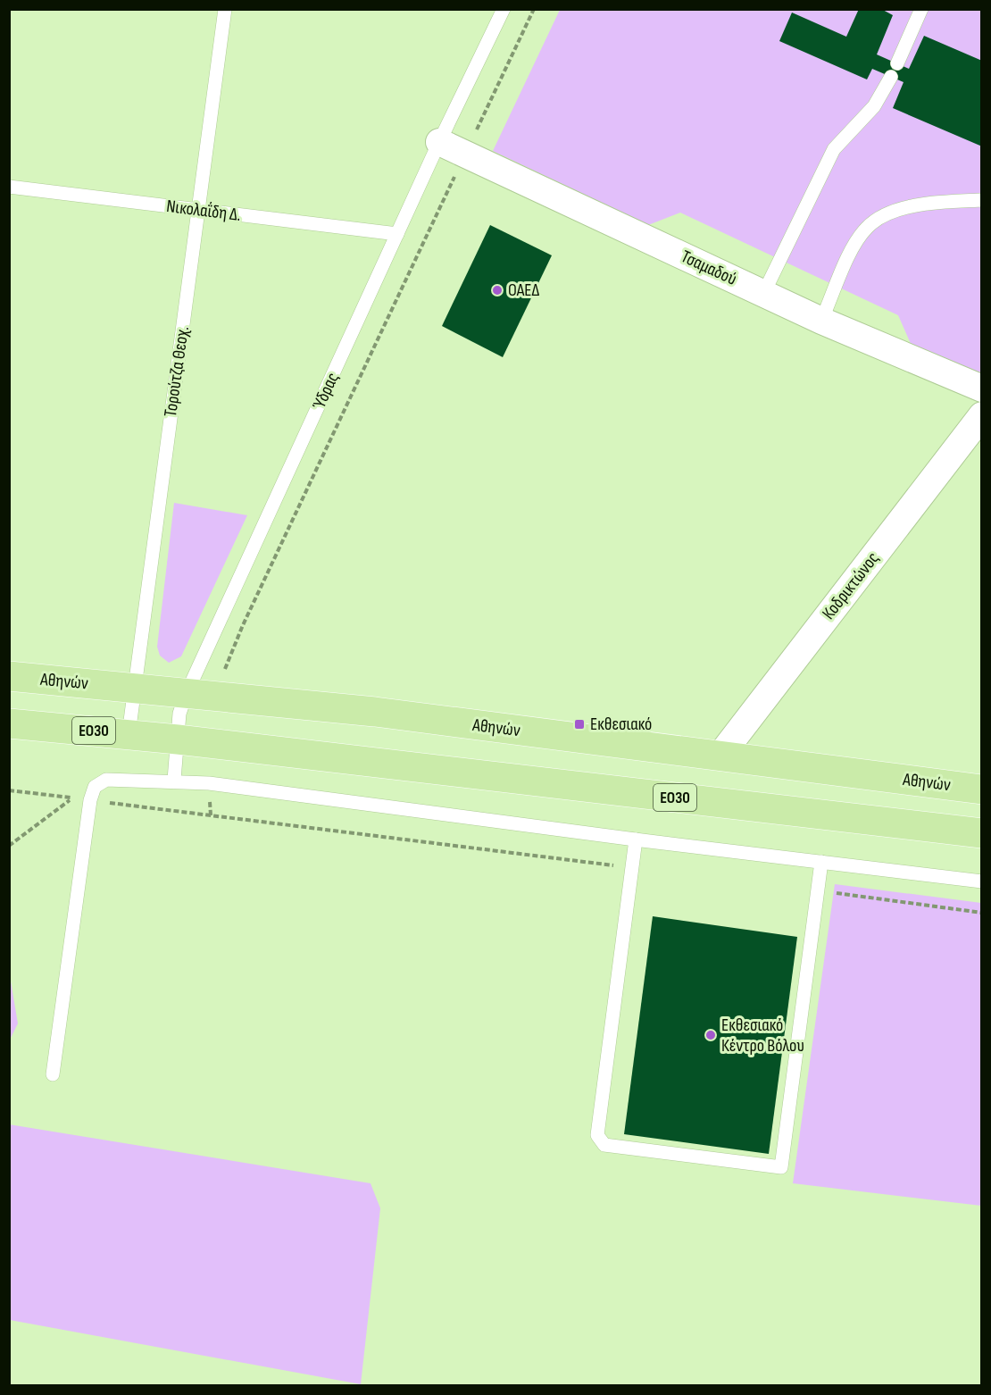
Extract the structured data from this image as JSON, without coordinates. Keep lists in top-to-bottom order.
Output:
{
  "streets": {
    "main road": ["Αθηνών", "ΕΟ30"],
    "street": ["Τσαμαδού", "Κοδρικτώνος"],
    "lane": ["Νικολαΐδη Δ.", "Τορούτζα Θεοχ.", "Ύδρας"]
  },
  "crossings": [
    ["Νικολαΐδη Δ.", "Τορούτζα Θεοχ."],
    ["Νικολαΐδη Δ.", "Ύδρας"],
    ["Τσαμαδού", "Ύδρας"],
    ["Τορούτζα Θεοχ.", "Αθηνών"],
    ["Τορούτζα Θεοχ.", "ΕΟ30"],
    ["Ύδρας", "Αθηνών"],
    ["Ύδρας", "ΕΟ30"],
    ["Κοδρικτώνος", "Αθηνών"]
  ],
  "places": {
    "other": ["ΟΑΕΔ", "Εκθεσιακό Κέντρο Βόλου"],
    "transit": ["Εκθεσιακό"]
  }
}
